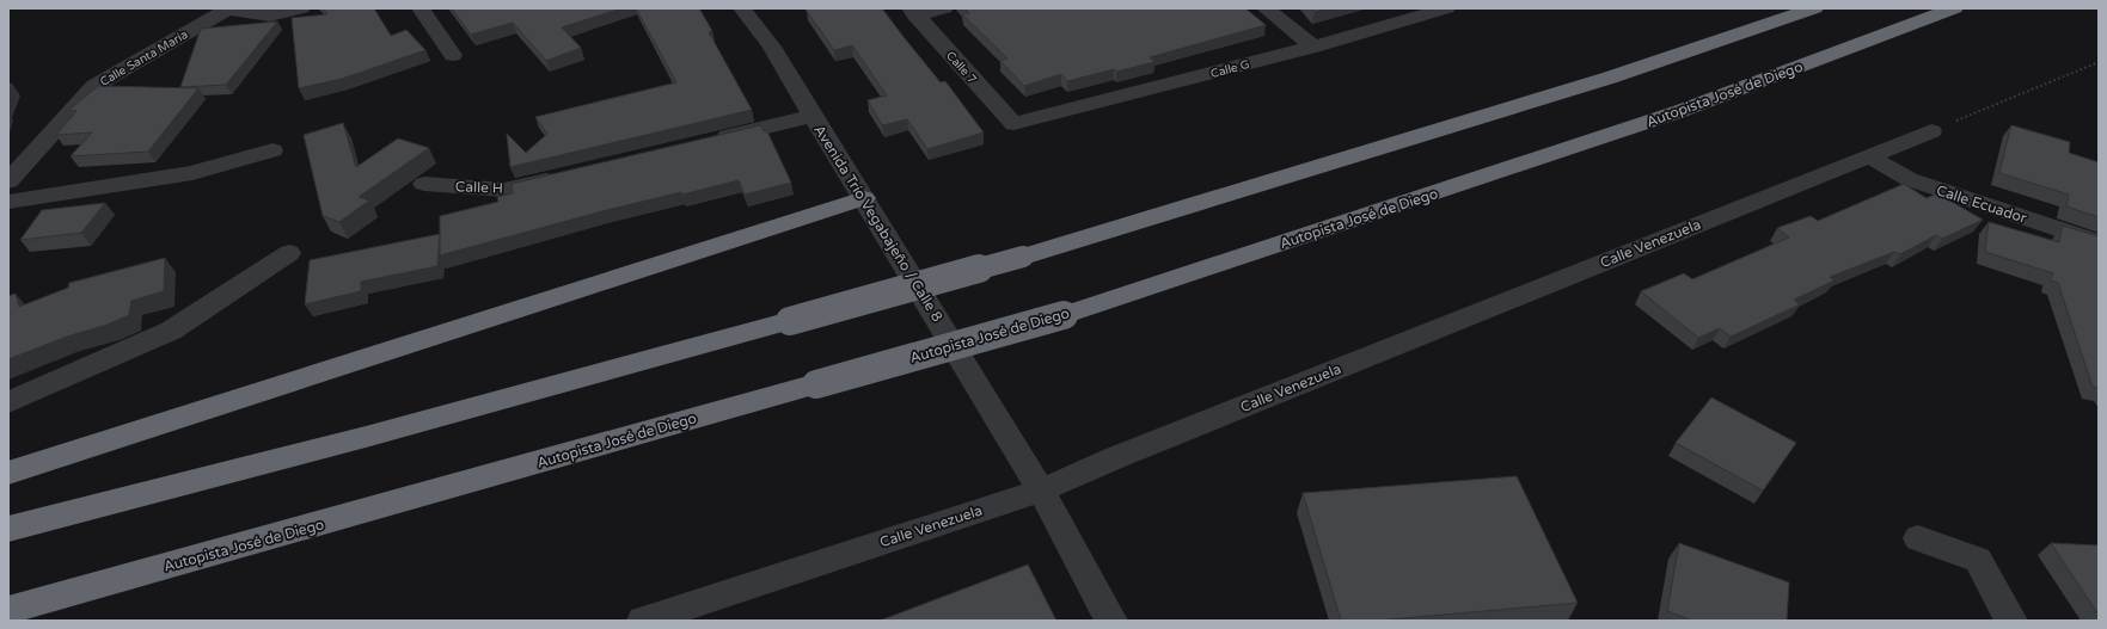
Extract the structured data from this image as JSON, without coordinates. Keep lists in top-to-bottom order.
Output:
{
  "streets": {
    "highway": ["Autopista José de Diego"],
    "street": [
      "Calle Santa María",
      "Calle 7",
      "Calle G",
      "Calle H",
      "Calle Ecuador",
      "Avenida Trío Vegabajeño / Calle 8",
      "Calle Venezuela"
    ]
  },
  "crossings": [
    ["Calle 7", "Calle G"],
    ["Calle Ecuador", "Calle Venezuela"],
    ["Avenida Trío Vegabajeño / Calle 8", "Calle Venezuela"]
  ]
}
